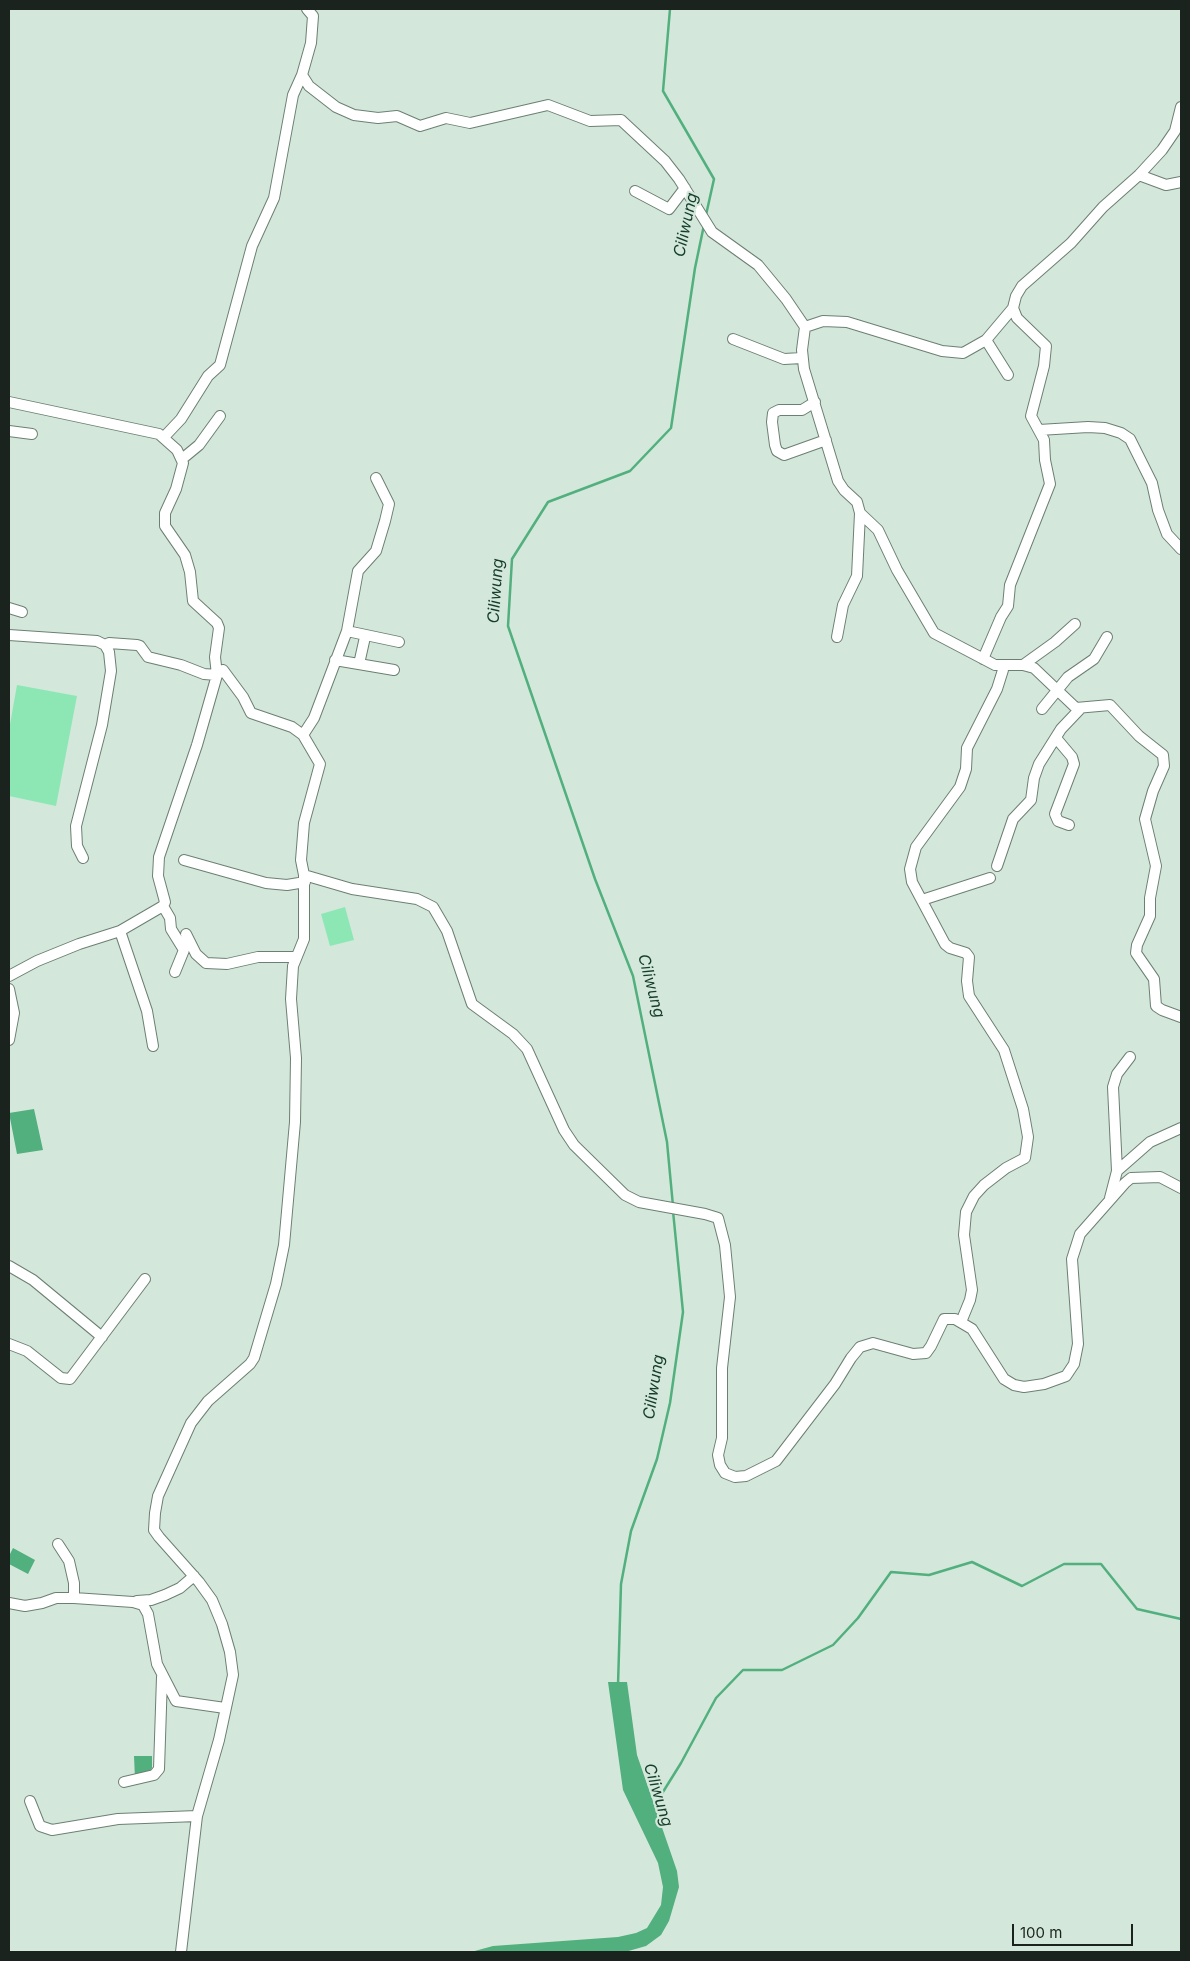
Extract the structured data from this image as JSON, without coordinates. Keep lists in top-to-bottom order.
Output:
{
  "water": ["Ciliwung"],
  "scale_bar": "100 m"
}
